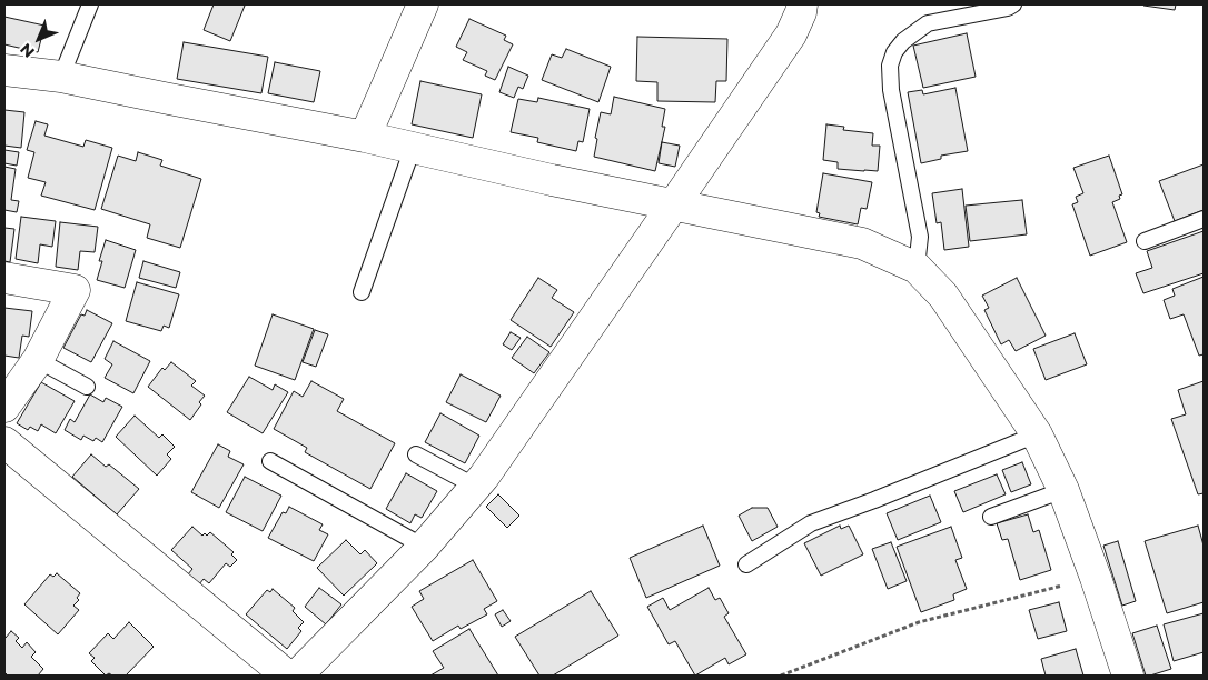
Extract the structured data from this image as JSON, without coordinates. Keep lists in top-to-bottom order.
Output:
{
  "north": "bottom left"
}
